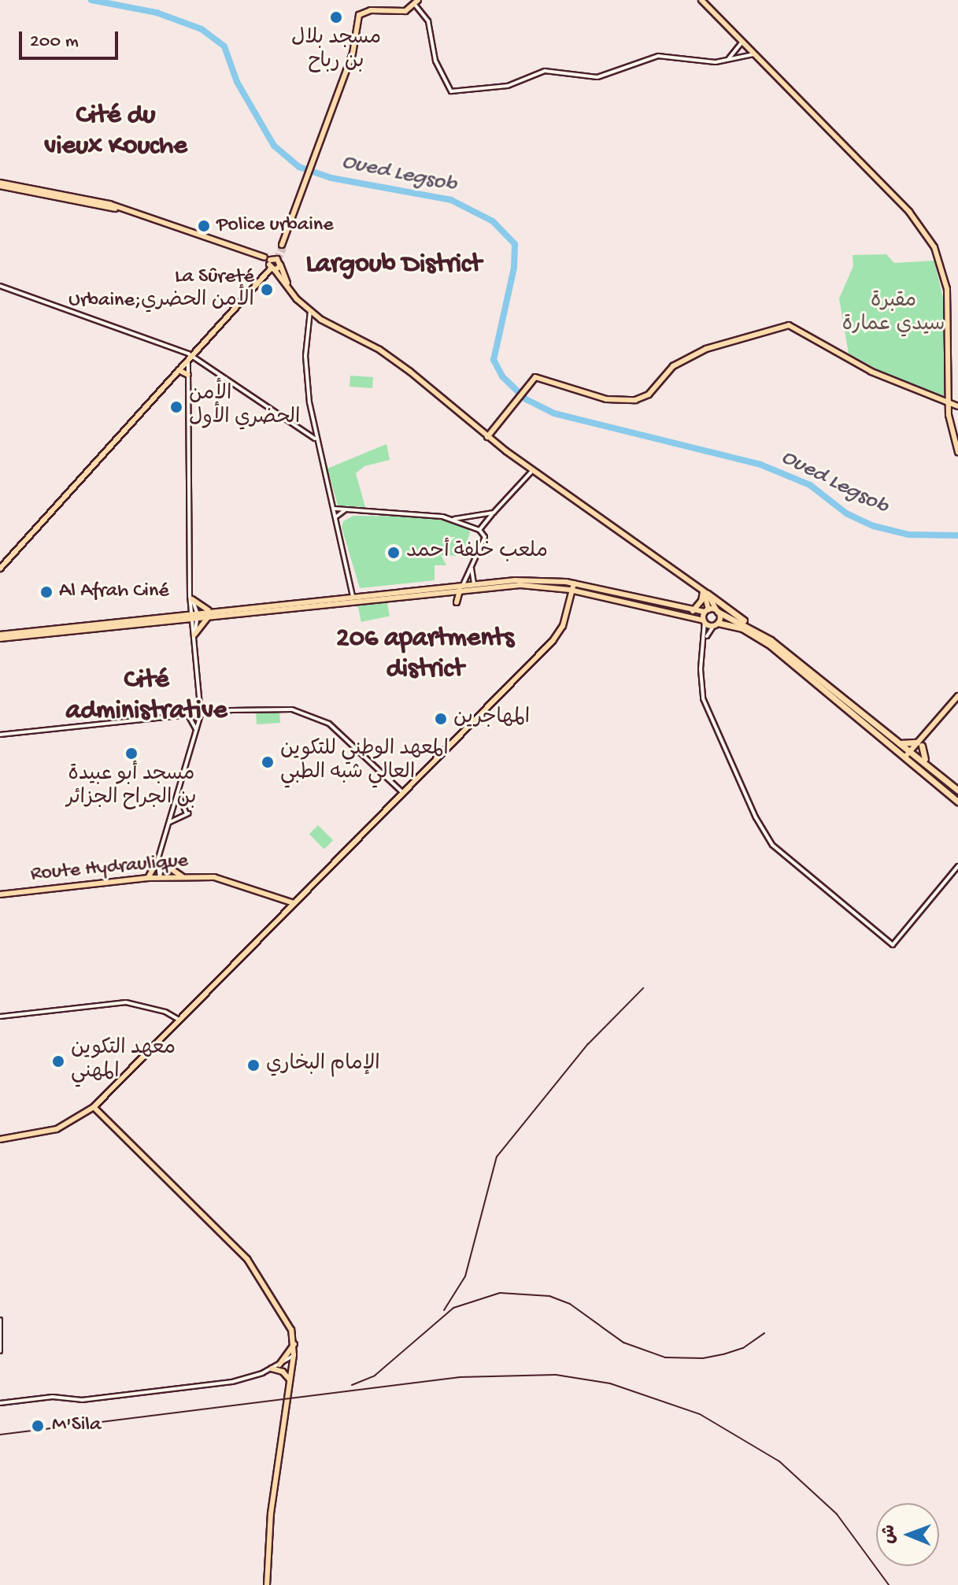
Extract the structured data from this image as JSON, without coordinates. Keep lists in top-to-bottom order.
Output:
{
  "streets": {
    "main road": ["Route Hydraulique"]
  },
  "districts": [
    "Cité du vieux Kouche",
    "Largoub District",
    "206 apartments district",
    "Cité administrative"
  ],
  "water": ["Oued Legsob"],
  "parks": ["مقبرة سيدي عمارة"],
  "places": [
    "مسجد بلال بن رباح",
    "Police urbaine",
    "La Sûreté Urbaine;الأمن الحضري",
    "الأمن الحضري الأول",
    "ملعب خلفة أحمد",
    "Al Afrah Ciné",
    "المهاجرين",
    "مسجد أبو عبيدة بن الجراح الجزائر",
    "المعهد الوطني للتكوين العالي شبه الطبي",
    "معهد التكوين المهني",
    "الإمام البخاري",
    "M'Sila"
  ],
  "scale_bar": "200 m",
  "north": "left"
}
